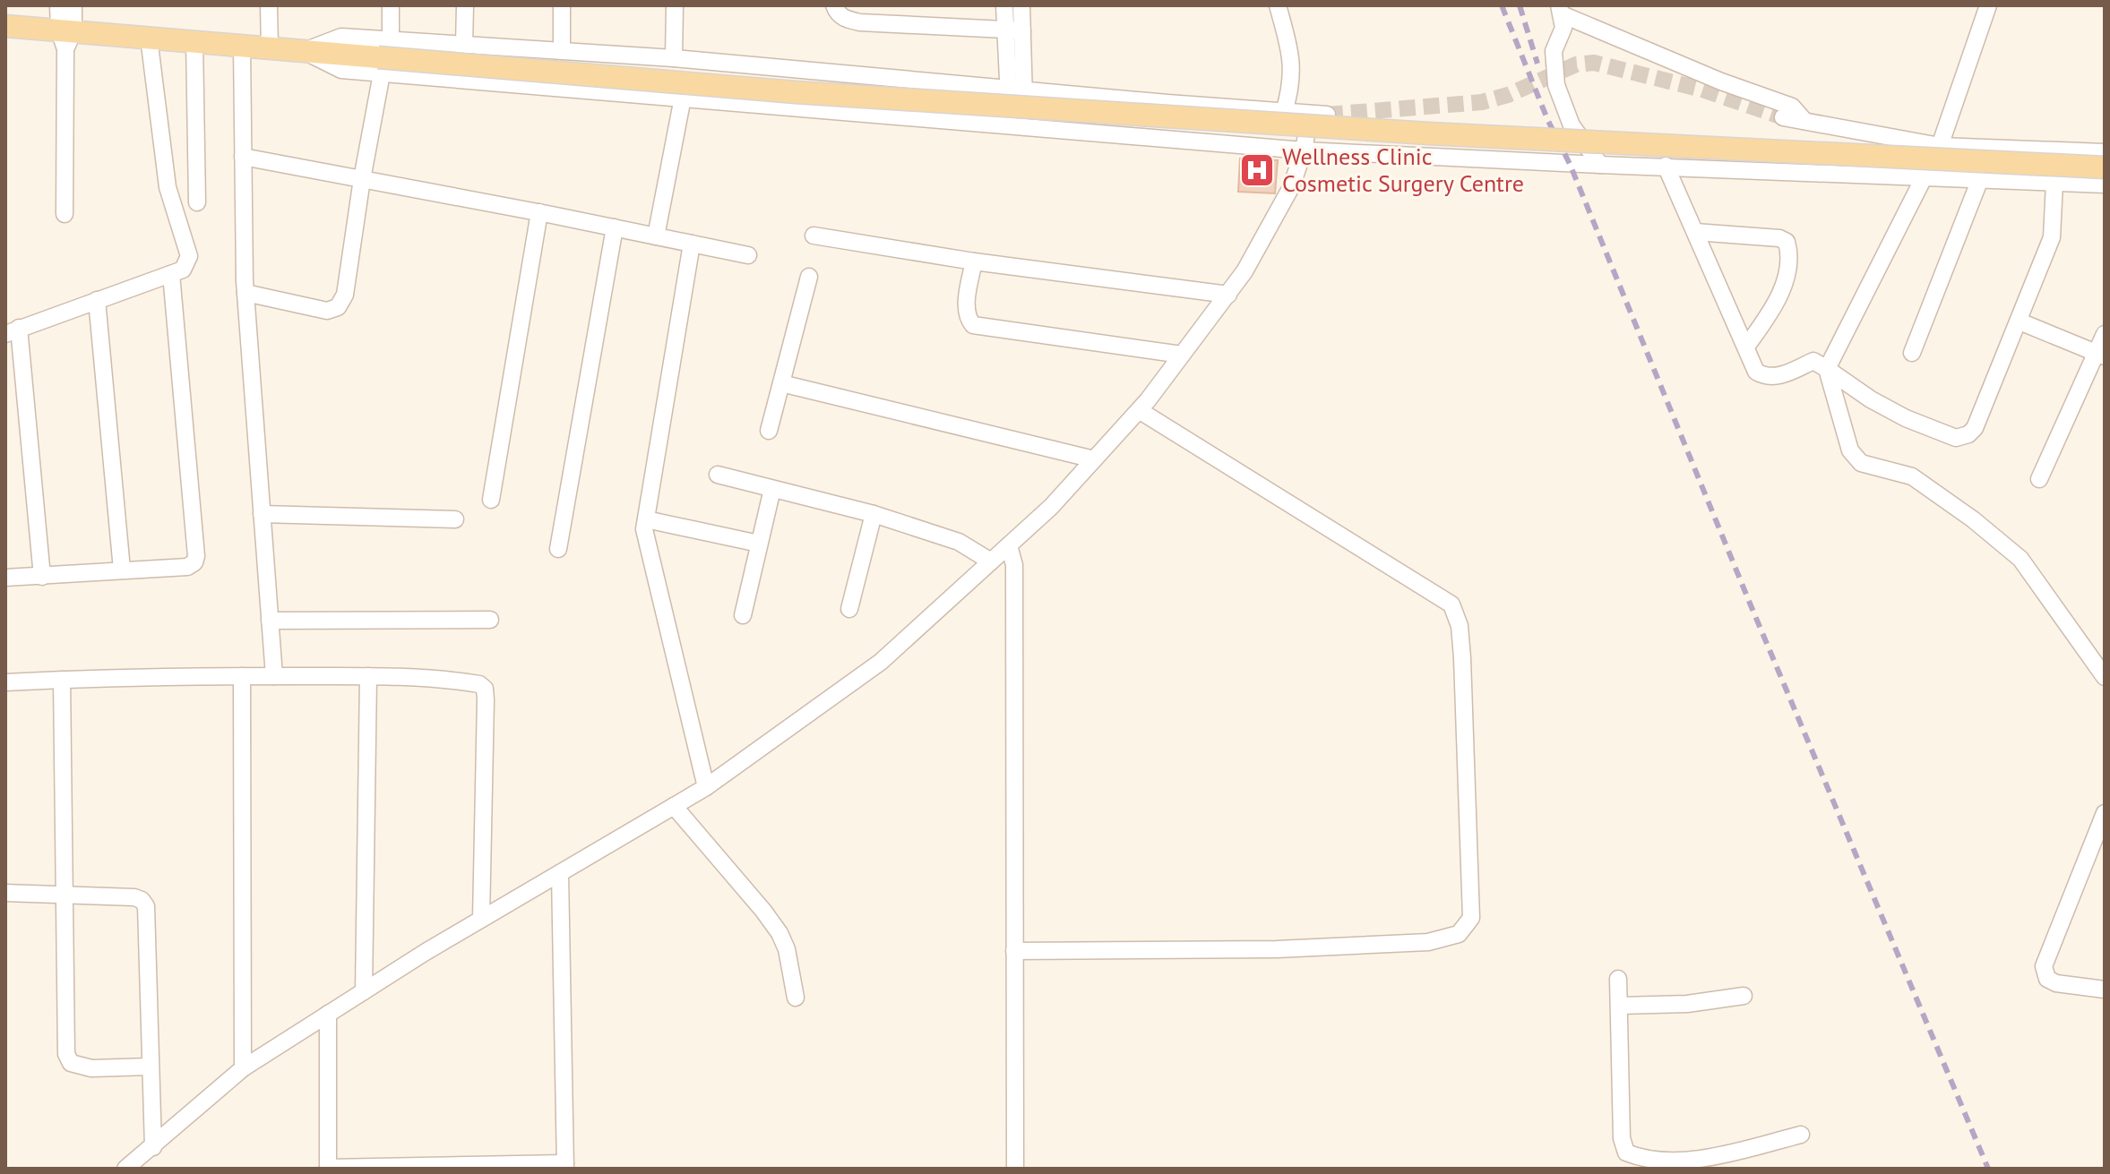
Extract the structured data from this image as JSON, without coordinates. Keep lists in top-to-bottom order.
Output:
{
  "places": {
    "hospital": ["Wellness Clinic Cosmetic Surgery Centre"]
  }
}
